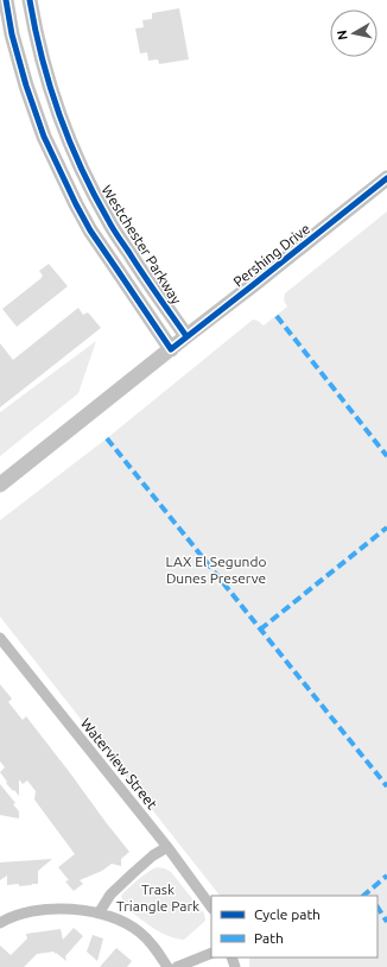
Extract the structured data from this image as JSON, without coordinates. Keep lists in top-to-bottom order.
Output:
{
  "streets": {
    "main road": ["Westchester Parkway", "Pershing Drive"],
    "street": ["Waterview Street"]
  },
  "crossings": [
    ["Westchester Parkway", "Pershing Drive"]
  ],
  "parks": ["LAX El Segundo Dunes Preserve", "Trask Triangle Park"],
  "legend": ["Cycle path", "Path"],
  "north": "left"
}
